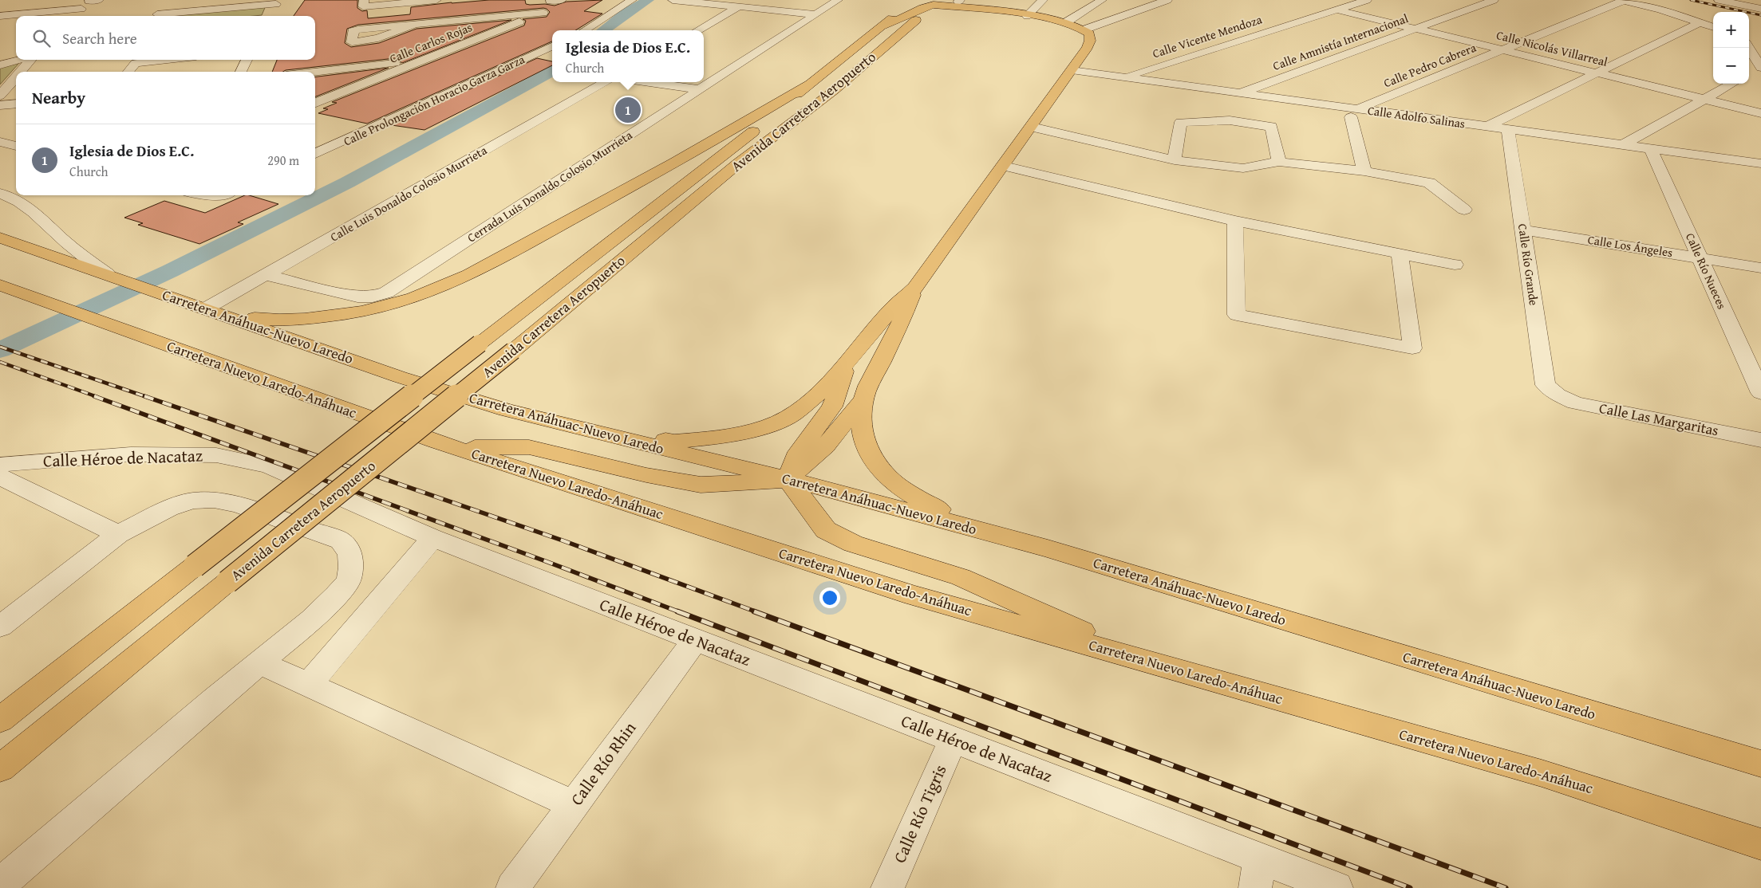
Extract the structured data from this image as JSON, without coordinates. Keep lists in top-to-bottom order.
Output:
{
  "streets": {
    "main road": ["Avenida Carretera Aeropuerto", "Carretera Anáhuac-Nuevo Laredo", "Carretera Nuevo Laredo-Anáhuac"],
    "street": [
      "Calle Vicente Mendoza",
      "Calle Amnistía Internacional",
      "Calle Carlos Rojas",
      "Calle Nicolás Villarreal",
      "Calle Pedro Cabrera",
      "Calle Prolongación Horacio Garza Garza",
      "Calle Adolfo Salinas",
      "Cerrada Luis Donaldo Colosio Murrieta",
      "Calle Luis Donaldo Colosio Murrieta",
      "Calle Los Ángeles",
      "Calle Río Grande",
      "Calle Río Nueces",
      "Calle Las Margaritas",
      "Calle Héroe de Nacataz",
      "Calle Río Rhin",
      "Calle Río Tigris"
    ]
  },
  "crossings": [
    ["Calle Vicente Mendoza", "Calle Nicolás Villarreal"],
    ["Calle Vicente Mendoza", "Calle Adolfo Salinas"],
    ["Calle Amnistía Internacional", "Calle Nicolás Villarreal"],
    ["Calle Amnistía Internacional", "Calle Adolfo Salinas"],
    ["Calle Nicolás Villarreal", "Calle Pedro Cabrera"],
    ["Calle Pedro Cabrera", "Calle Adolfo Salinas"],
    ["Calle Adolfo Salinas", "Calle Río Grande"],
    ["Calle Adolfo Salinas", "Calle Río Nueces"],
    ["Cerrada Luis Donaldo Colosio Murrieta", "Calle Luis Donaldo Colosio Murrieta"],
    ["Calle Luis Donaldo Colosio Murrieta", "Carretera Anáhuac-Nuevo Laredo"],
    ["Calle Los Ángeles", "Calle Río Grande"],
    ["Calle Los Ángeles", "Calle Río Nueces"],
    ["Calle Río Grande", "Calle Las Margaritas"],
    ["Calle Héroe de Nacataz", "Calle Río Rhin"],
    ["Calle Héroe de Nacataz", "Calle Río Tigris"]
  ],
  "page": {
    "map_buttons": ["+", "−"],
    "search": "Search here",
    "popup": ["Iglesia de Dios E.C.", "Church"],
    "heading": "Nearby",
    "pins": "1",
    "list": [
      {
        "mark": "1",
        "name": "Iglesia de Dios E.C.",
        "note": "Church",
        "value": "290 m"
      }
    ]
  }
}
